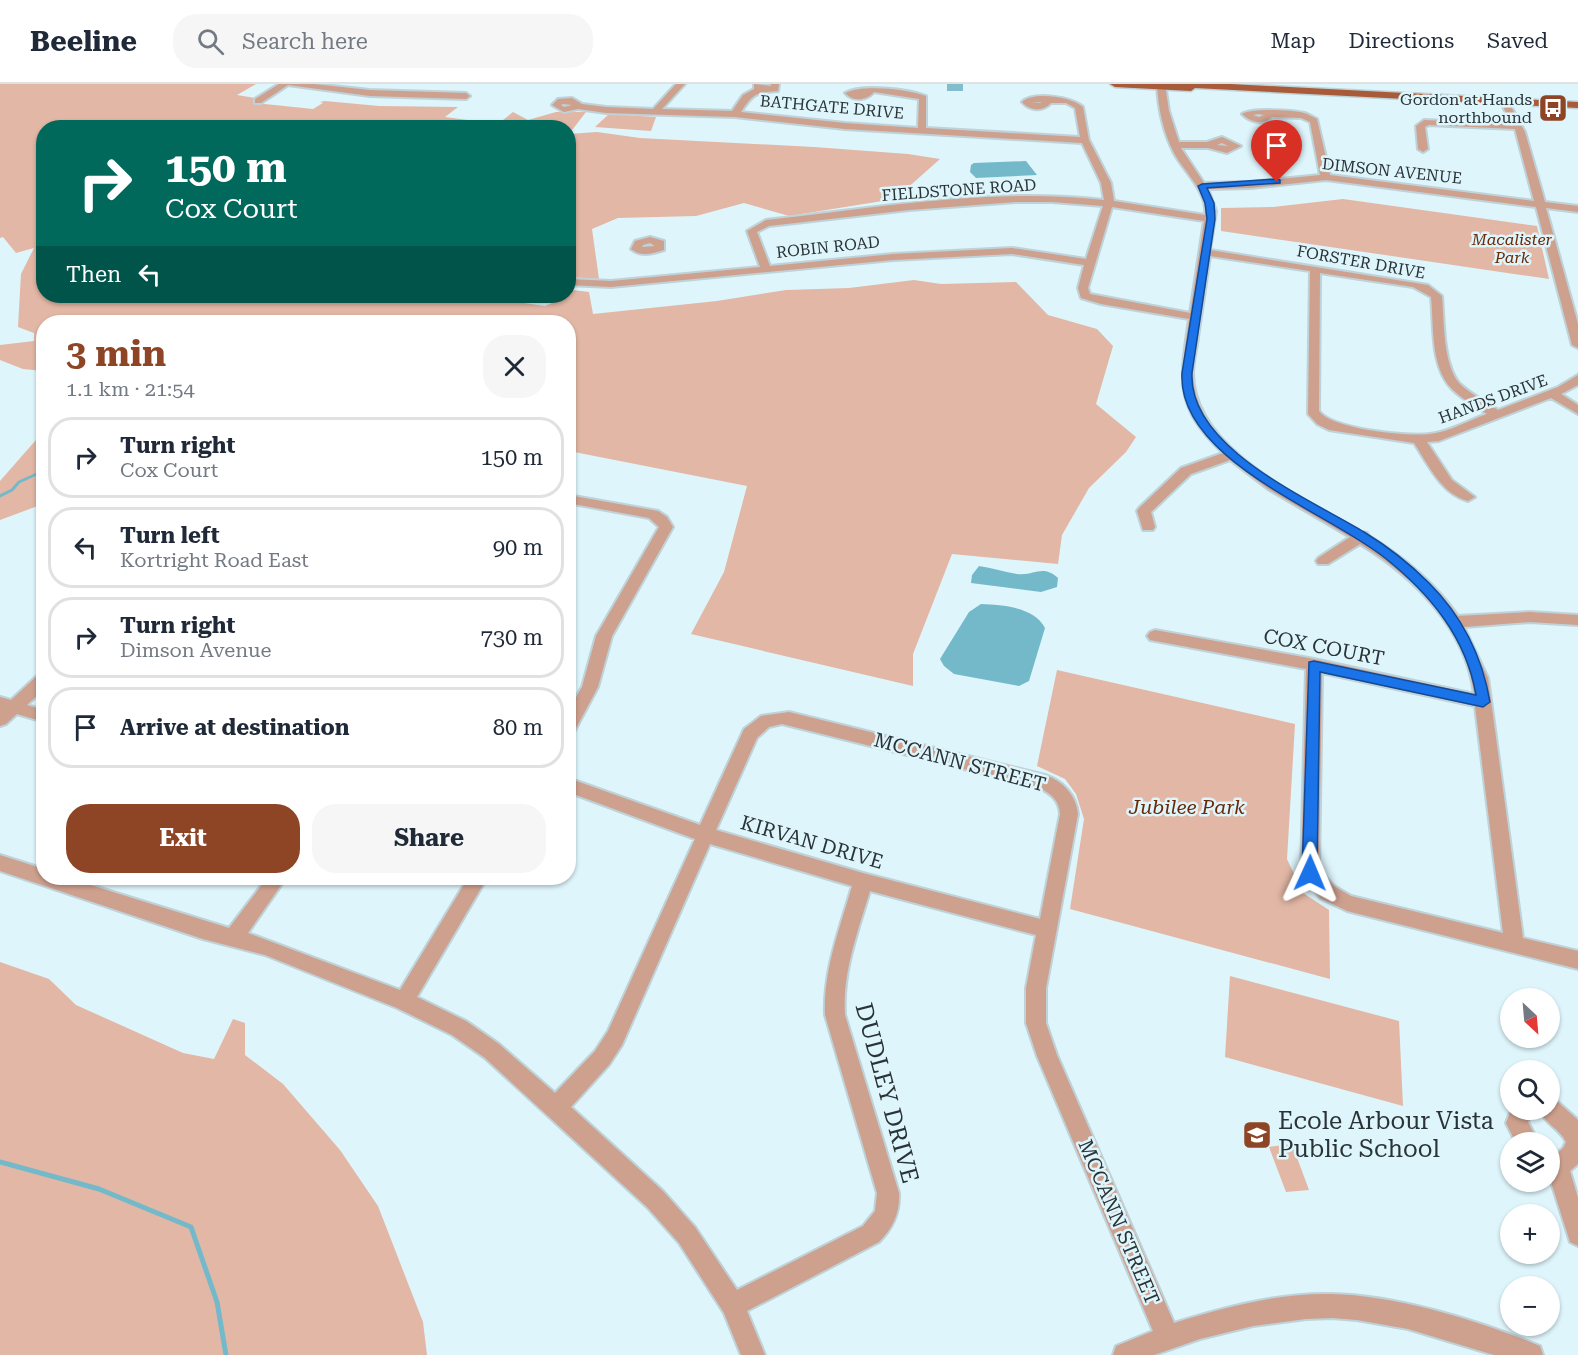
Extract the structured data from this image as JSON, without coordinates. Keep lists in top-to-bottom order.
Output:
{
  "streets": {
    "street": [
      "BATHGATE DRIVE",
      "DIMSON AVENUE",
      "FIELDSTONE ROAD",
      "ROBIN ROAD",
      "FORSTER DRIVE",
      "HANDS DRIVE",
      "COX COURT",
      "MCCANN STREET",
      "KIRVAN DRIVE",
      "DUDLEY DRIVE"
    ]
  },
  "crossings": [
    ["FIELDSTONE ROAD", "ROBIN ROAD"],
    ["FORSTER DRIVE", "HANDS DRIVE"],
    ["MCCANN STREET", "KIRVAN DRIVE"],
    ["KIRVAN DRIVE", "DUDLEY DRIVE"]
  ],
  "parks": ["Macalister Park", "Jubilee Park"],
  "places": {
    "bus stop": ["Gordon at Hands northbound"],
    "school or university": ["Ecole Arbour Vista Public School"]
  },
  "north": "bottom right",
  "page": {
    "header": "Beeline",
    "search": "Search here",
    "nav": ["Map", "Directions", "Saved"],
    "turn": ["150 m", "Cox Court"],
    "then": "Then",
    "heading": ["3 min", "1.1 km · 21:54"],
    "list": [
      {
        "name": "Turn right",
        "note": "Cox Court",
        "value": "150 m"
      },
      {
        "name": "Turn left",
        "note": "Kortright Road East",
        "value": "90 m"
      },
      {
        "name": "Turn right",
        "note": "Dimson Avenue",
        "value": "730 m"
      },
      {
        "name": "Arrive at destination",
        "value": "80 m"
      }
    ],
    "buttons": ["Exit", "Share"],
    "map_buttons": ["+", "−"]
  }
}
